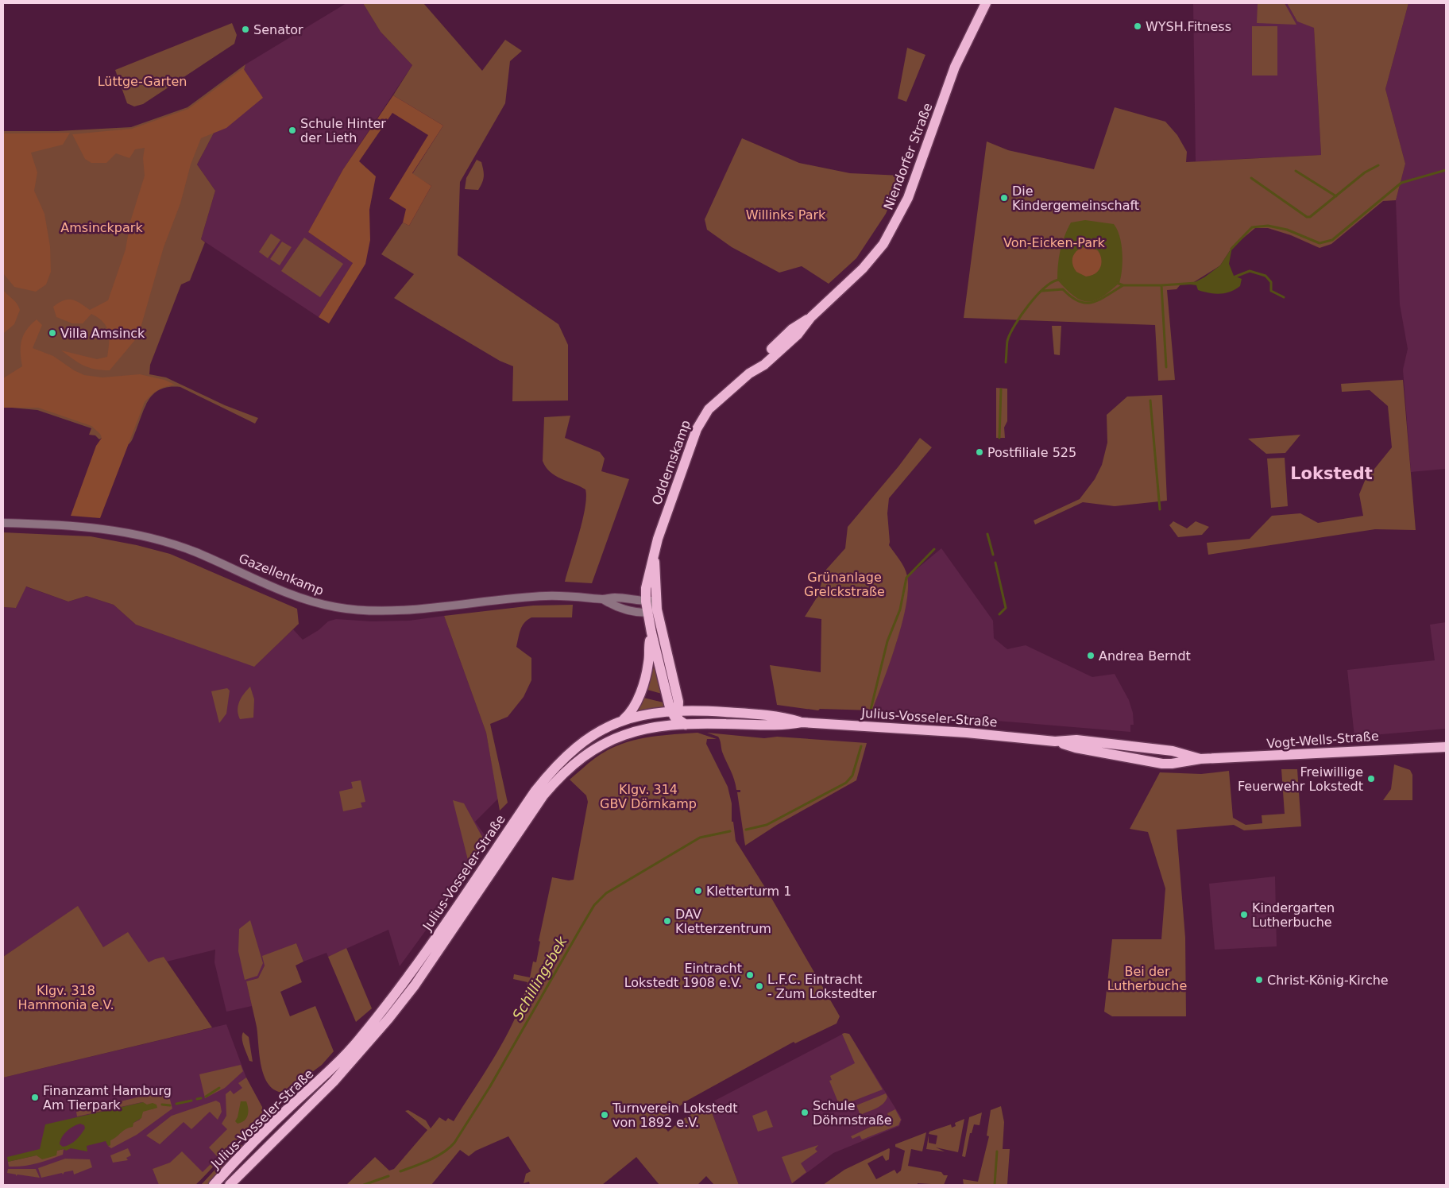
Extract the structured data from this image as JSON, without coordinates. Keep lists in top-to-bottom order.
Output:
{
  "streets": {
    "main road": [
      "Niendorfer Straße",
      "Oddernskamp",
      "Julius-Vosseler-Straße",
      "Vogt-Wells-Straße"
    ],
    "street": ["Gazellenkamp"]
  },
  "crossings": [
    ["Niendorfer Straße", "Oddernskamp"],
    ["Oddernskamp", "Gazellenkamp"],
    ["Oddernskamp", "Julius-Vosseler-Straße"],
    ["Julius-Vosseler-Straße", "Vogt-Wells-Straße"]
  ],
  "districts": ["Lokstedt"],
  "water": ["Schillingsbek"],
  "parks": [
    "Lüttge-Garten",
    "Willinks Park",
    "Amsinckpark",
    "Von-Eicken-Park",
    "Grünanlage Grelckstraße",
    "Klgv. 314 GBV Dörnkamp",
    "Bei der Lutherbuche",
    "Klgv. 318 Hammonia e.V."
  ],
  "places": [
    "WYSH.Fitness",
    "Senator",
    "Schule Hinter der Lieth",
    "Die Kindergemeinschaft",
    "Villa Amsinck",
    "Postfiliale 525",
    "Andrea Berndt",
    "Freiwillige Feuerwehr Lokstedt",
    "Kletterturm 1",
    "Kindergarten Lutherbuche",
    "DAV Kletterzentrum",
    "Eintracht Lokstedt 1908 e.V.",
    "Christ-König-Kirche",
    "L.F.C. Eintracht - Zum Lokstedter",
    "Finanzamt Hamburg Am Tierpark",
    "Schule Döhrnstraße",
    "Turnverein Lokstedt von 1892 e.V."
  ]
}
